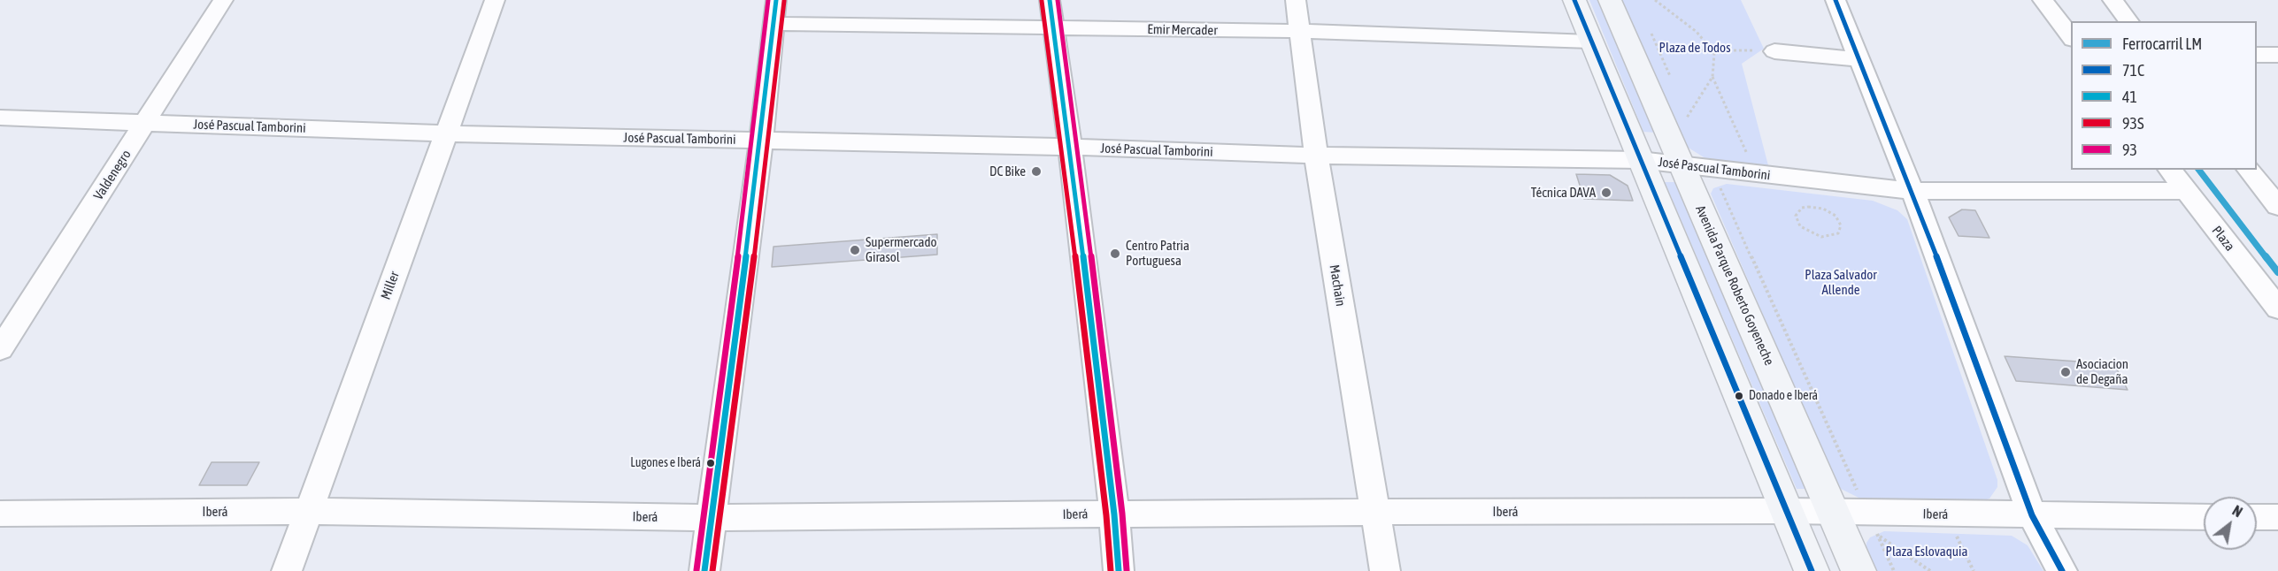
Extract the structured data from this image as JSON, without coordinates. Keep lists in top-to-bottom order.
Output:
{
  "streets": {
    "main road": ["Avenida Parque Roberto Goyeneche"],
    "street": [
      "Emir Mercader",
      "José Pascual Tamborini",
      "Valdenegro",
      "Plaza",
      "Miller",
      "Machain",
      "Iberá"
    ]
  },
  "crossings": [
    ["Emir Mercader", "Machain"],
    ["José Pascual Tamborini", "Valdenegro"],
    ["José Pascual Tamborini", "Plaza"],
    ["José Pascual Tamborini", "Miller"],
    ["José Pascual Tamborini", "Machain"],
    ["José Pascual Tamborini", "Avenida Parque Roberto Goyeneche"],
    ["Miller", "Iberá"],
    ["Machain", "Iberá"],
    ["Avenida Parque Roberto Goyeneche", "Iberá"]
  ],
  "parks": ["Plaza de Todos", "Plaza Salvador Allende", "Plaza Eslovaquia"],
  "places": [
    "DC Bike",
    "Técnica DAVA",
    "Supermercado Girasol",
    "Centro Patria Portuguesa",
    "Asociacion de Degaña",
    "Donado e Iberá",
    "Lugones e Iberá"
  ],
  "lines": [
    "transit line 71C",
    "transit line 41",
    "transit line 93",
    "transit line 93S",
    "rail line LM"
  ],
  "legend": [
    "Ferrocarril LM",
    "71C",
    "41",
    "93S",
    "93"
  ],
  "north": "top right"
}
